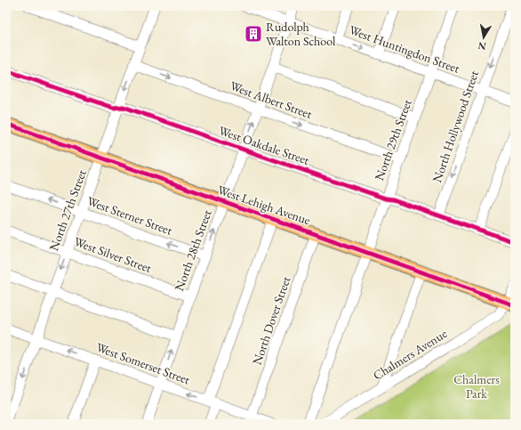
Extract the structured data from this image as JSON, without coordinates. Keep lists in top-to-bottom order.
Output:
{
  "streets": {
    "main road": ["West Lehigh Avenue"],
    "street": [
      "West Huntingdon Street",
      "West Albert Street",
      "North Hollywood Street",
      "North 29th Street",
      "West Oakdale Street",
      "North 27th Street",
      "West Sterner Street",
      "North 28th Street",
      "West Silver Street",
      "North Dover Street",
      "Chalmers Avenue",
      "West Somerset Street"
    ]
  },
  "crossings": [
    ["West Huntingdon Street", "North Hollywood Street"],
    ["West Huntingdon Street", "North 29th Street"],
    ["West Huntingdon Street", "North 28th Street"],
    ["West Albert Street", "North 29th Street"],
    ["West Albert Street", "North 27th Street"],
    ["West Albert Street", "North 28th Street"],
    ["North Hollywood Street", "West Oakdale Street"],
    ["North 29th Street", "West Oakdale Street"],
    ["North 29th Street", "West Lehigh Avenue"],
    ["West Oakdale Street", "North 27th Street"],
    ["West Oakdale Street", "North 28th Street"],
    ["West Lehigh Avenue", "North 27th Street"],
    ["West Lehigh Avenue", "North 28th Street"],
    ["West Lehigh Avenue", "North Dover Street"],
    ["West Lehigh Avenue", "Chalmers Avenue"],
    ["North 27th Street", "West Sterner Street"],
    ["North 27th Street", "West Silver Street"],
    ["North 27th Street", "West Somerset Street"],
    ["West Sterner Street", "North 28th Street"],
    ["North 28th Street", "West Silver Street"],
    ["North 28th Street", "West Somerset Street"],
    ["North Dover Street", "West Somerset Street"]
  ],
  "parks": ["Chalmers Park"],
  "places": {
    "building": ["Rudolph Walton School"]
  },
  "north": "bottom"
}
